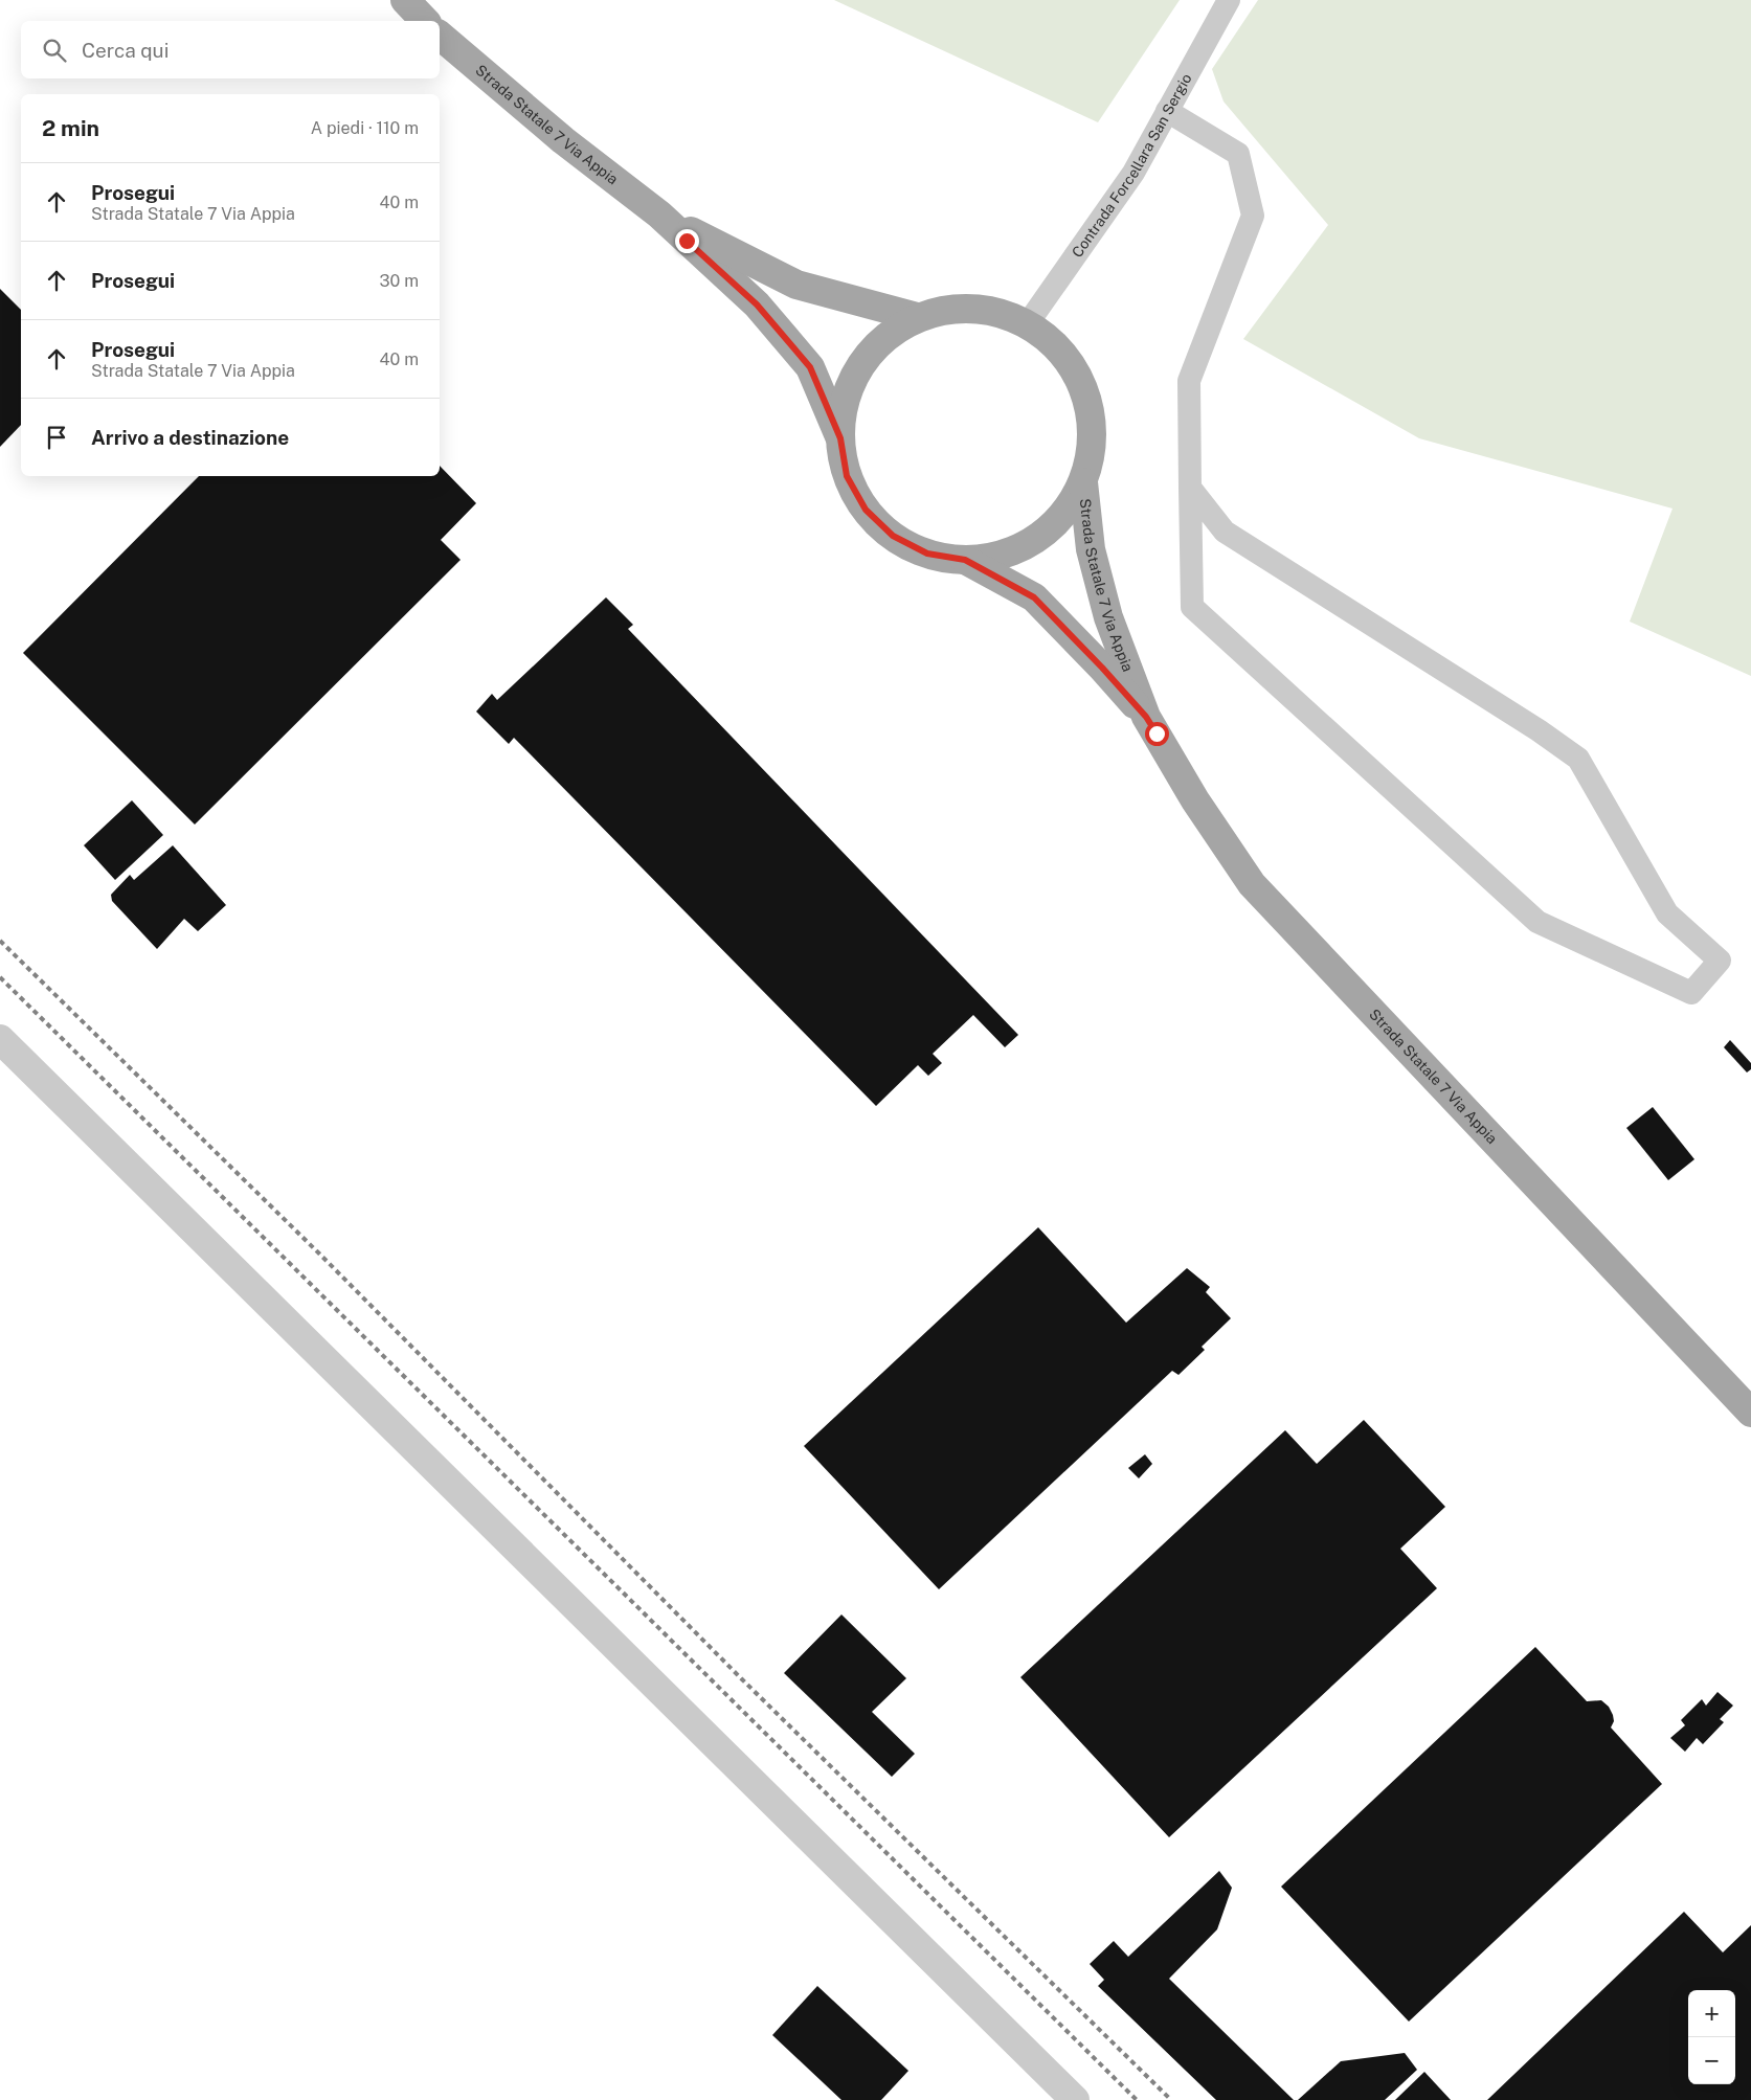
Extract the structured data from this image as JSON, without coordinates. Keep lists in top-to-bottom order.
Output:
{
  "streets": {
    "main road": ["Strada Statale 7 Via Appia"],
    "lane": ["Contrada Forcellara San Sergio"]
  },
  "page": {
    "search": "Cerca qui",
    "heading": ["2 min", "A piedi · 110 m"],
    "list": [
      ["Prosegui", "Strada Statale 7 Via Appia", "40 m"],
      ["Prosegui", "30 m"],
      ["Prosegui", "Strada Statale 7 Via Appia", "40 m"],
      "Arrivo a destinazione"
    ],
    "map_buttons": ["+", "−"]
  }
}
